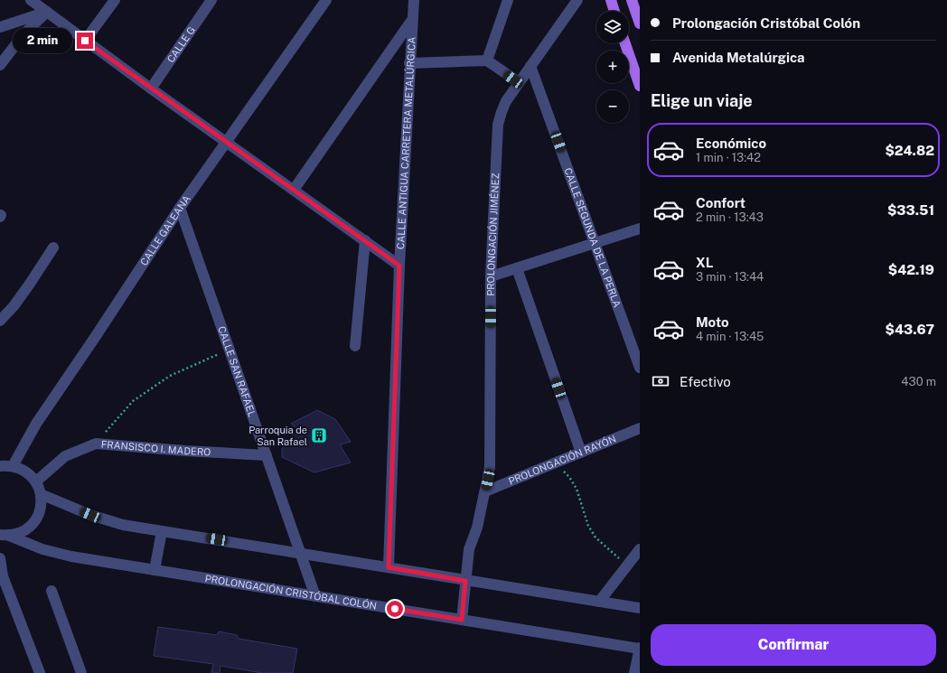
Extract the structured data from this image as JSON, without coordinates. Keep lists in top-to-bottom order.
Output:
{
  "streets": {
    "street": [
      "CALLE G",
      "CALLE ANTIGUA CARRETERA METALÚRGICA",
      "CALLE GALEANA",
      "PROLONGACIÓN JIMÉNEZ",
      "CALLE SEGUNDA DE LA PERLA",
      "CALLE SAN RAFAEL",
      "FRANSISCO I. MADERO",
      "PROLONGACIÓN RAYÓN",
      "PROLONGACIÓN CRISTÓBAL COLÓN"
    ]
  },
  "crossings": [
    ["CALLE GALEANA", "CALLE SAN RAFAEL"],
    ["PROLONGACIÓN JIMÉNEZ", "CALLE SEGUNDA DE LA PERLA"],
    ["PROLONGACIÓN JIMÉNEZ", "PROLONGACIÓN RAYÓN"],
    ["PROLONGACIÓN JIMÉNEZ", "PROLONGACIÓN CRISTÓBAL COLÓN"],
    ["CALLE SAN RAFAEL", "FRANSISCO I. MADERO"],
    ["CALLE SAN RAFAEL", "PROLONGACIÓN CRISTÓBAL COLÓN"]
  ],
  "places": {
    "building": ["Parroquia de San Rafael"]
  },
  "page": {
    "banner": ["Prolongación Cristóbal Colón", "Avenida Metalúrgica"],
    "map_buttons": ["+", "−"],
    "bubble": "2 min",
    "heading": "Elige un viaje",
    "list": [
      {
        "name": "Económico",
        "note": "1 min · 13:42",
        "value": "$24.82"
      },
      {
        "name": "Confort",
        "note": "2 min · 13:43",
        "value": "$33.51"
      },
      {
        "name": "XL",
        "note": "3 min · 13:44",
        "value": "$42.19"
      },
      {
        "name": "Moto",
        "note": "4 min · 13:45",
        "value": "$43.67"
      }
    ],
    "pay": ["Efectivo", "430 m"],
    "buttons": "Confirmar"
  }
}
